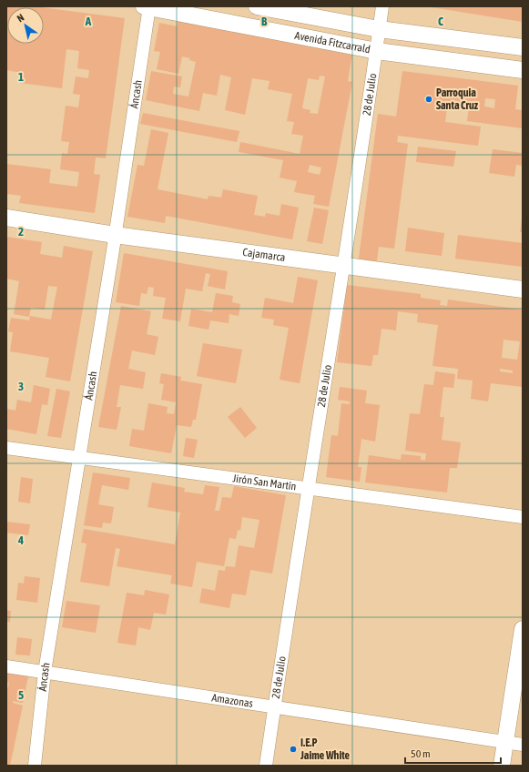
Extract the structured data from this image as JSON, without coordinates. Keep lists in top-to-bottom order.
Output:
{
  "streets": {
    "street": [
      "Avenida Fitzcarrald",
      "Áncash",
      "28 de Julio",
      "Cajamarca",
      "Jirón San Martín",
      "Amazonas"
    ]
  },
  "crossings": [
    ["Avenida Fitzcarrald", "Áncash"],
    ["Avenida Fitzcarrald", "28 de Julio"],
    ["Áncash", "Cajamarca"],
    ["Áncash", "Jirón San Martín"],
    ["Áncash", "Amazonas"],
    ["28 de Julio", "Cajamarca"],
    ["28 de Julio", "Jirón San Martín"],
    ["28 de Julio", "Amazonas"]
  ],
  "places": ["Parroquia Santa Cruz", "I.E.P Jaime White"],
  "scale_bar": "50 m",
  "north": "top left",
  "grid": {
    "columns": ["A", "B", "C"],
    "rows": [
      "1",
      "2",
      "3",
      "4",
      "5"
    ]
  }
}
